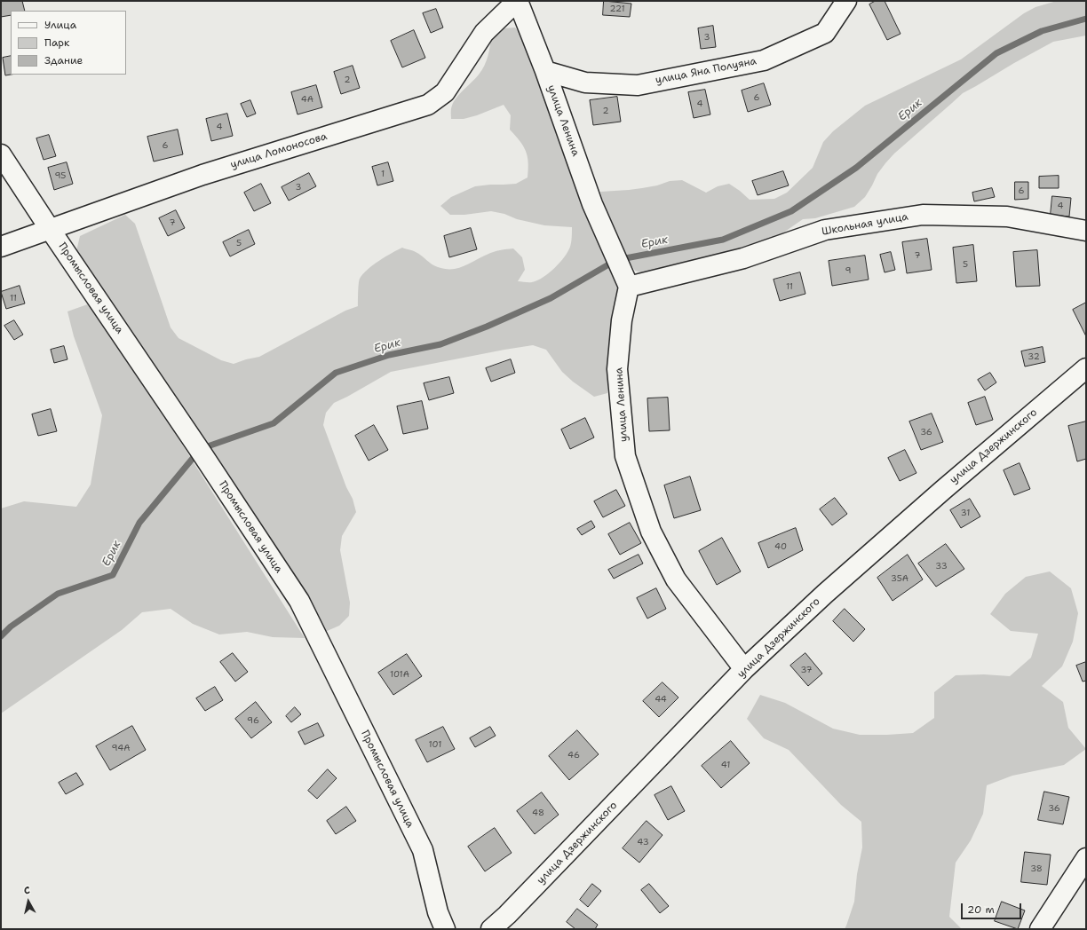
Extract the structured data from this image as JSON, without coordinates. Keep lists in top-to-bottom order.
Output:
{
  "streets": {
    "street": [
      "улица Яна Полуяна",
      "улица Ленина",
      "улица Ломоносова",
      "Школьная улица",
      "Промысловая улица",
      "улица Дзержинского"
    ]
  },
  "crossings": [
    ["улица Яна Полуяна", "улица Ленина"],
    ["улица Ленина", "улица Ломоносова"],
    ["улица Ленина", "Школьная улица"],
    ["улица Ленина", "улица Дзержинского"],
    ["улица Ломоносова", "Промысловая улица"]
  ],
  "water": ["Ерик"],
  "house_numbers": [
    "221",
    "3",
    "2",
    "6",
    "4А",
    "4",
    "2",
    "4",
    "6",
    "1",
    "95",
    "3",
    "6",
    "4",
    "7",
    "5",
    "7",
    "5",
    "9",
    "11",
    "11",
    "32",
    "36",
    "31",
    "40",
    "33",
    "35А",
    "37",
    "101А",
    "44",
    "96",
    "101",
    "94А",
    "46",
    "41",
    "36",
    "48",
    "43",
    "38"
  ],
  "legend": ["Улица", "Парк", "Здание"],
  "scale_bar": "20 m",
  "north": "top"
}
